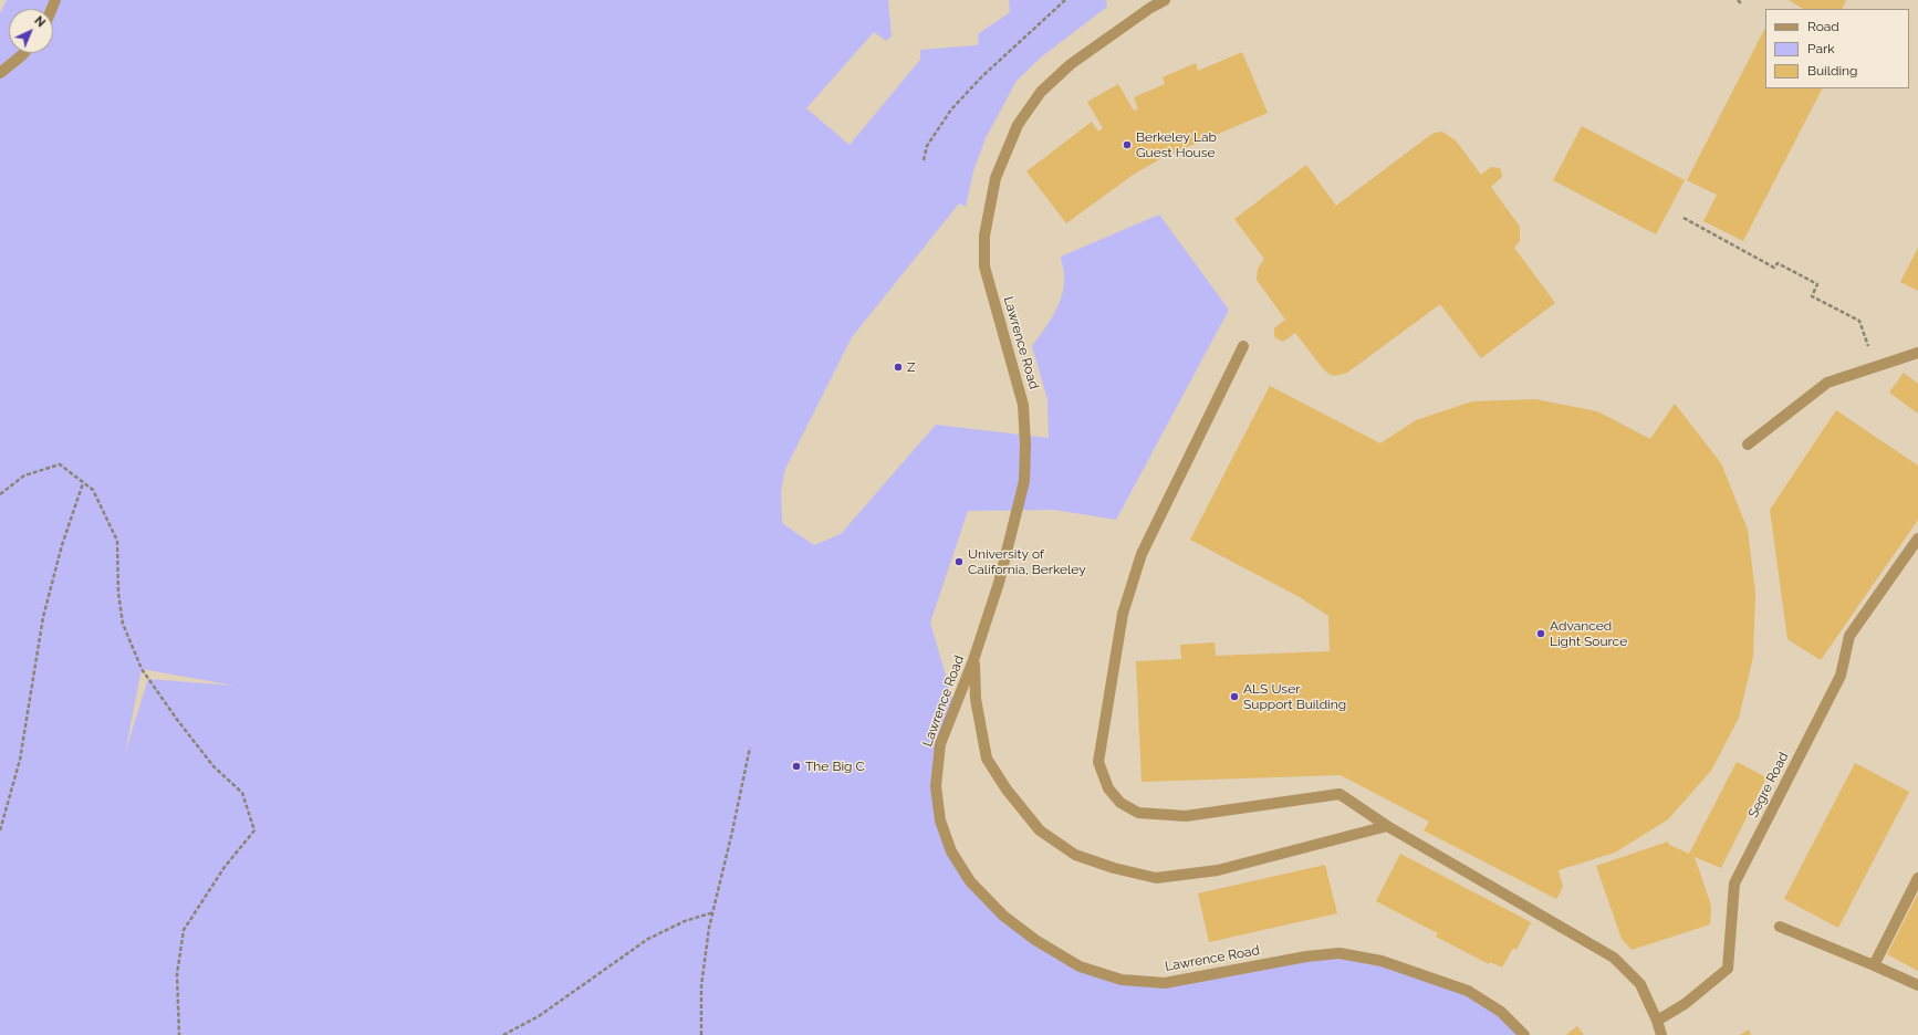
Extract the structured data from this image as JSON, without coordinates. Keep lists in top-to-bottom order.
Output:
{
  "streets": {
    "street": ["Lawrence Road", "Segre Road"]
  },
  "places": [
    "Berkeley Lab Guest House",
    "Z",
    "University of California, Berkeley",
    "Advanced Light Source",
    "ALS User Support Building",
    "The Big C"
  ],
  "legend": ["Road", "Park", "Building"],
  "north": "top right"
}
